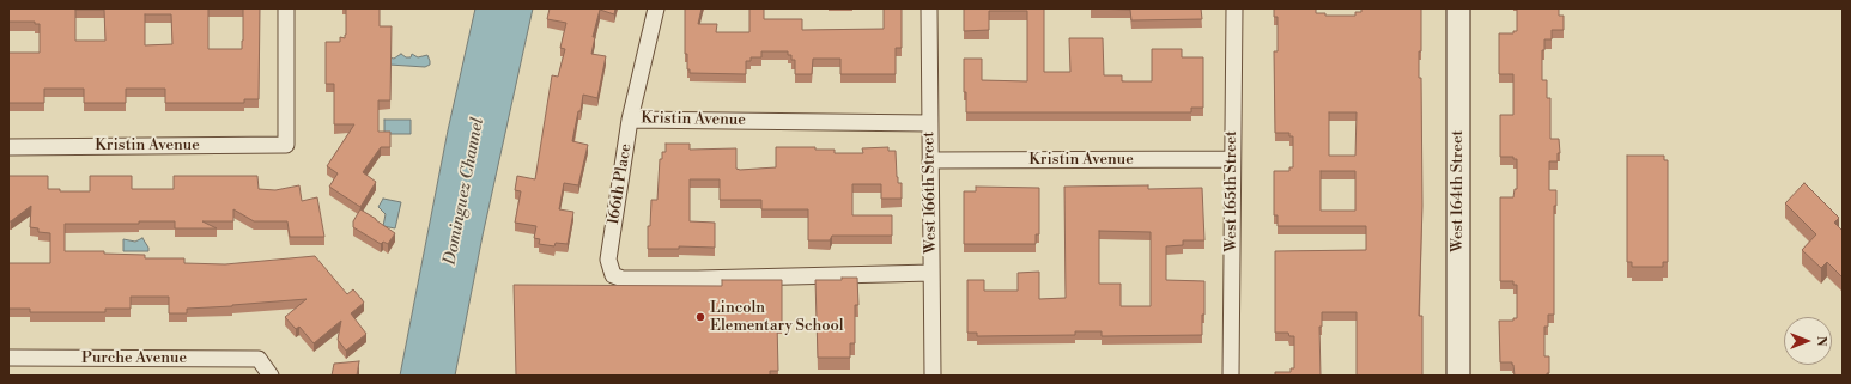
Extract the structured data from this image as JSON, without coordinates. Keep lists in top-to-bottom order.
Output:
{
  "streets": {
    "street": [
      "Kristin Avenue",
      "166th Place",
      "West 165th Street",
      "West 164th Street",
      "West 166th Street",
      "Purche Avenue"
    ]
  },
  "crossings": [
    ["Kristin Avenue", "166th Place"],
    ["Kristin Avenue", "West 165th Street"],
    ["Kristin Avenue", "West 166th Street"],
    ["166th Place", "West 166th Street"]
  ],
  "water": ["Dominguez Channel"],
  "places": ["Lincoln Elementary School"],
  "north": "right"
}
